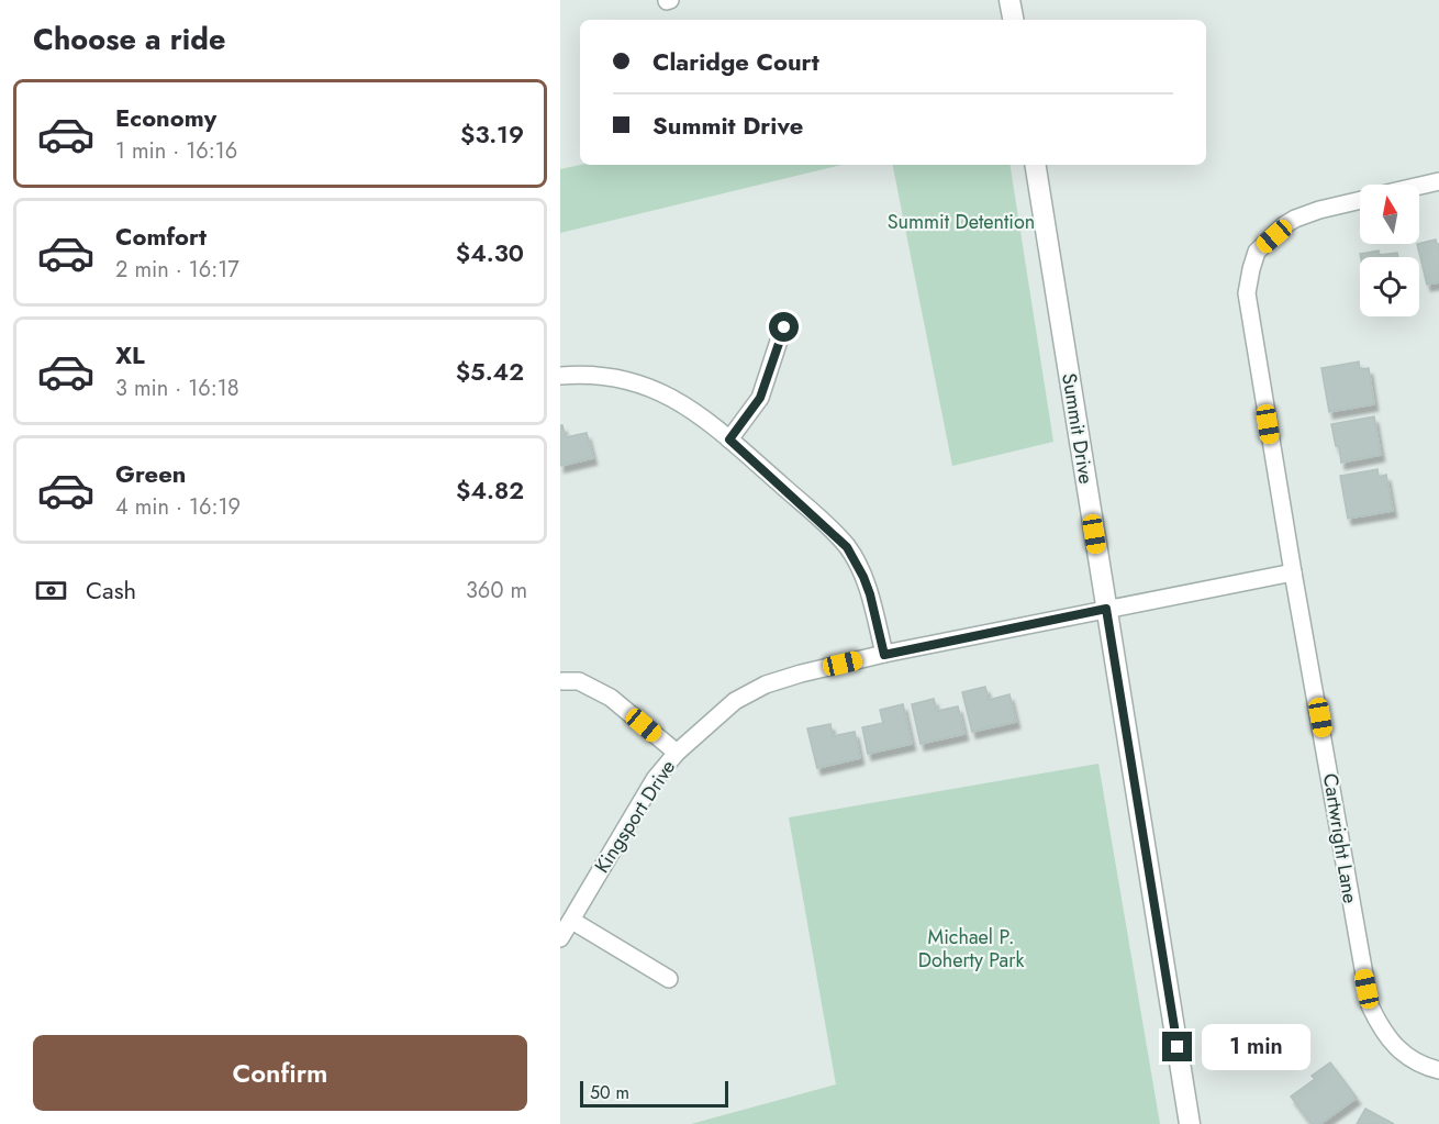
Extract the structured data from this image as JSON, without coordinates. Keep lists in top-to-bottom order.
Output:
{
  "streets": {
    "street": ["Summit Drive", "Kingsport Drive", "Cartwright Lane"]
  },
  "crossings": [
    ["Summit Drive", "Kingsport Drive"],
    ["Kingsport Drive", "Cartwright Lane"]
  ],
  "parks": ["Summit Detention", "Michael P. Doherty Park"],
  "scale_bar": "50 m",
  "north": "top",
  "page": {
    "heading": "Choose a ride",
    "banner": ["Claridge Court", "Summit Drive"],
    "list": [
      {
        "name": "Economy",
        "note": "1 min · 16:16",
        "value": "$3.19"
      },
      {
        "name": "Comfort",
        "note": "2 min · 16:17",
        "value": "$4.30"
      },
      {
        "name": "XL",
        "note": "3 min · 16:18",
        "value": "$5.42"
      },
      {
        "name": "Green",
        "note": "4 min · 16:19",
        "value": "$4.82"
      }
    ],
    "pay": ["Cash", "360 m"],
    "buttons": "Confirm",
    "bubble": "1 min",
    "scale": "50 m"
  }
}
